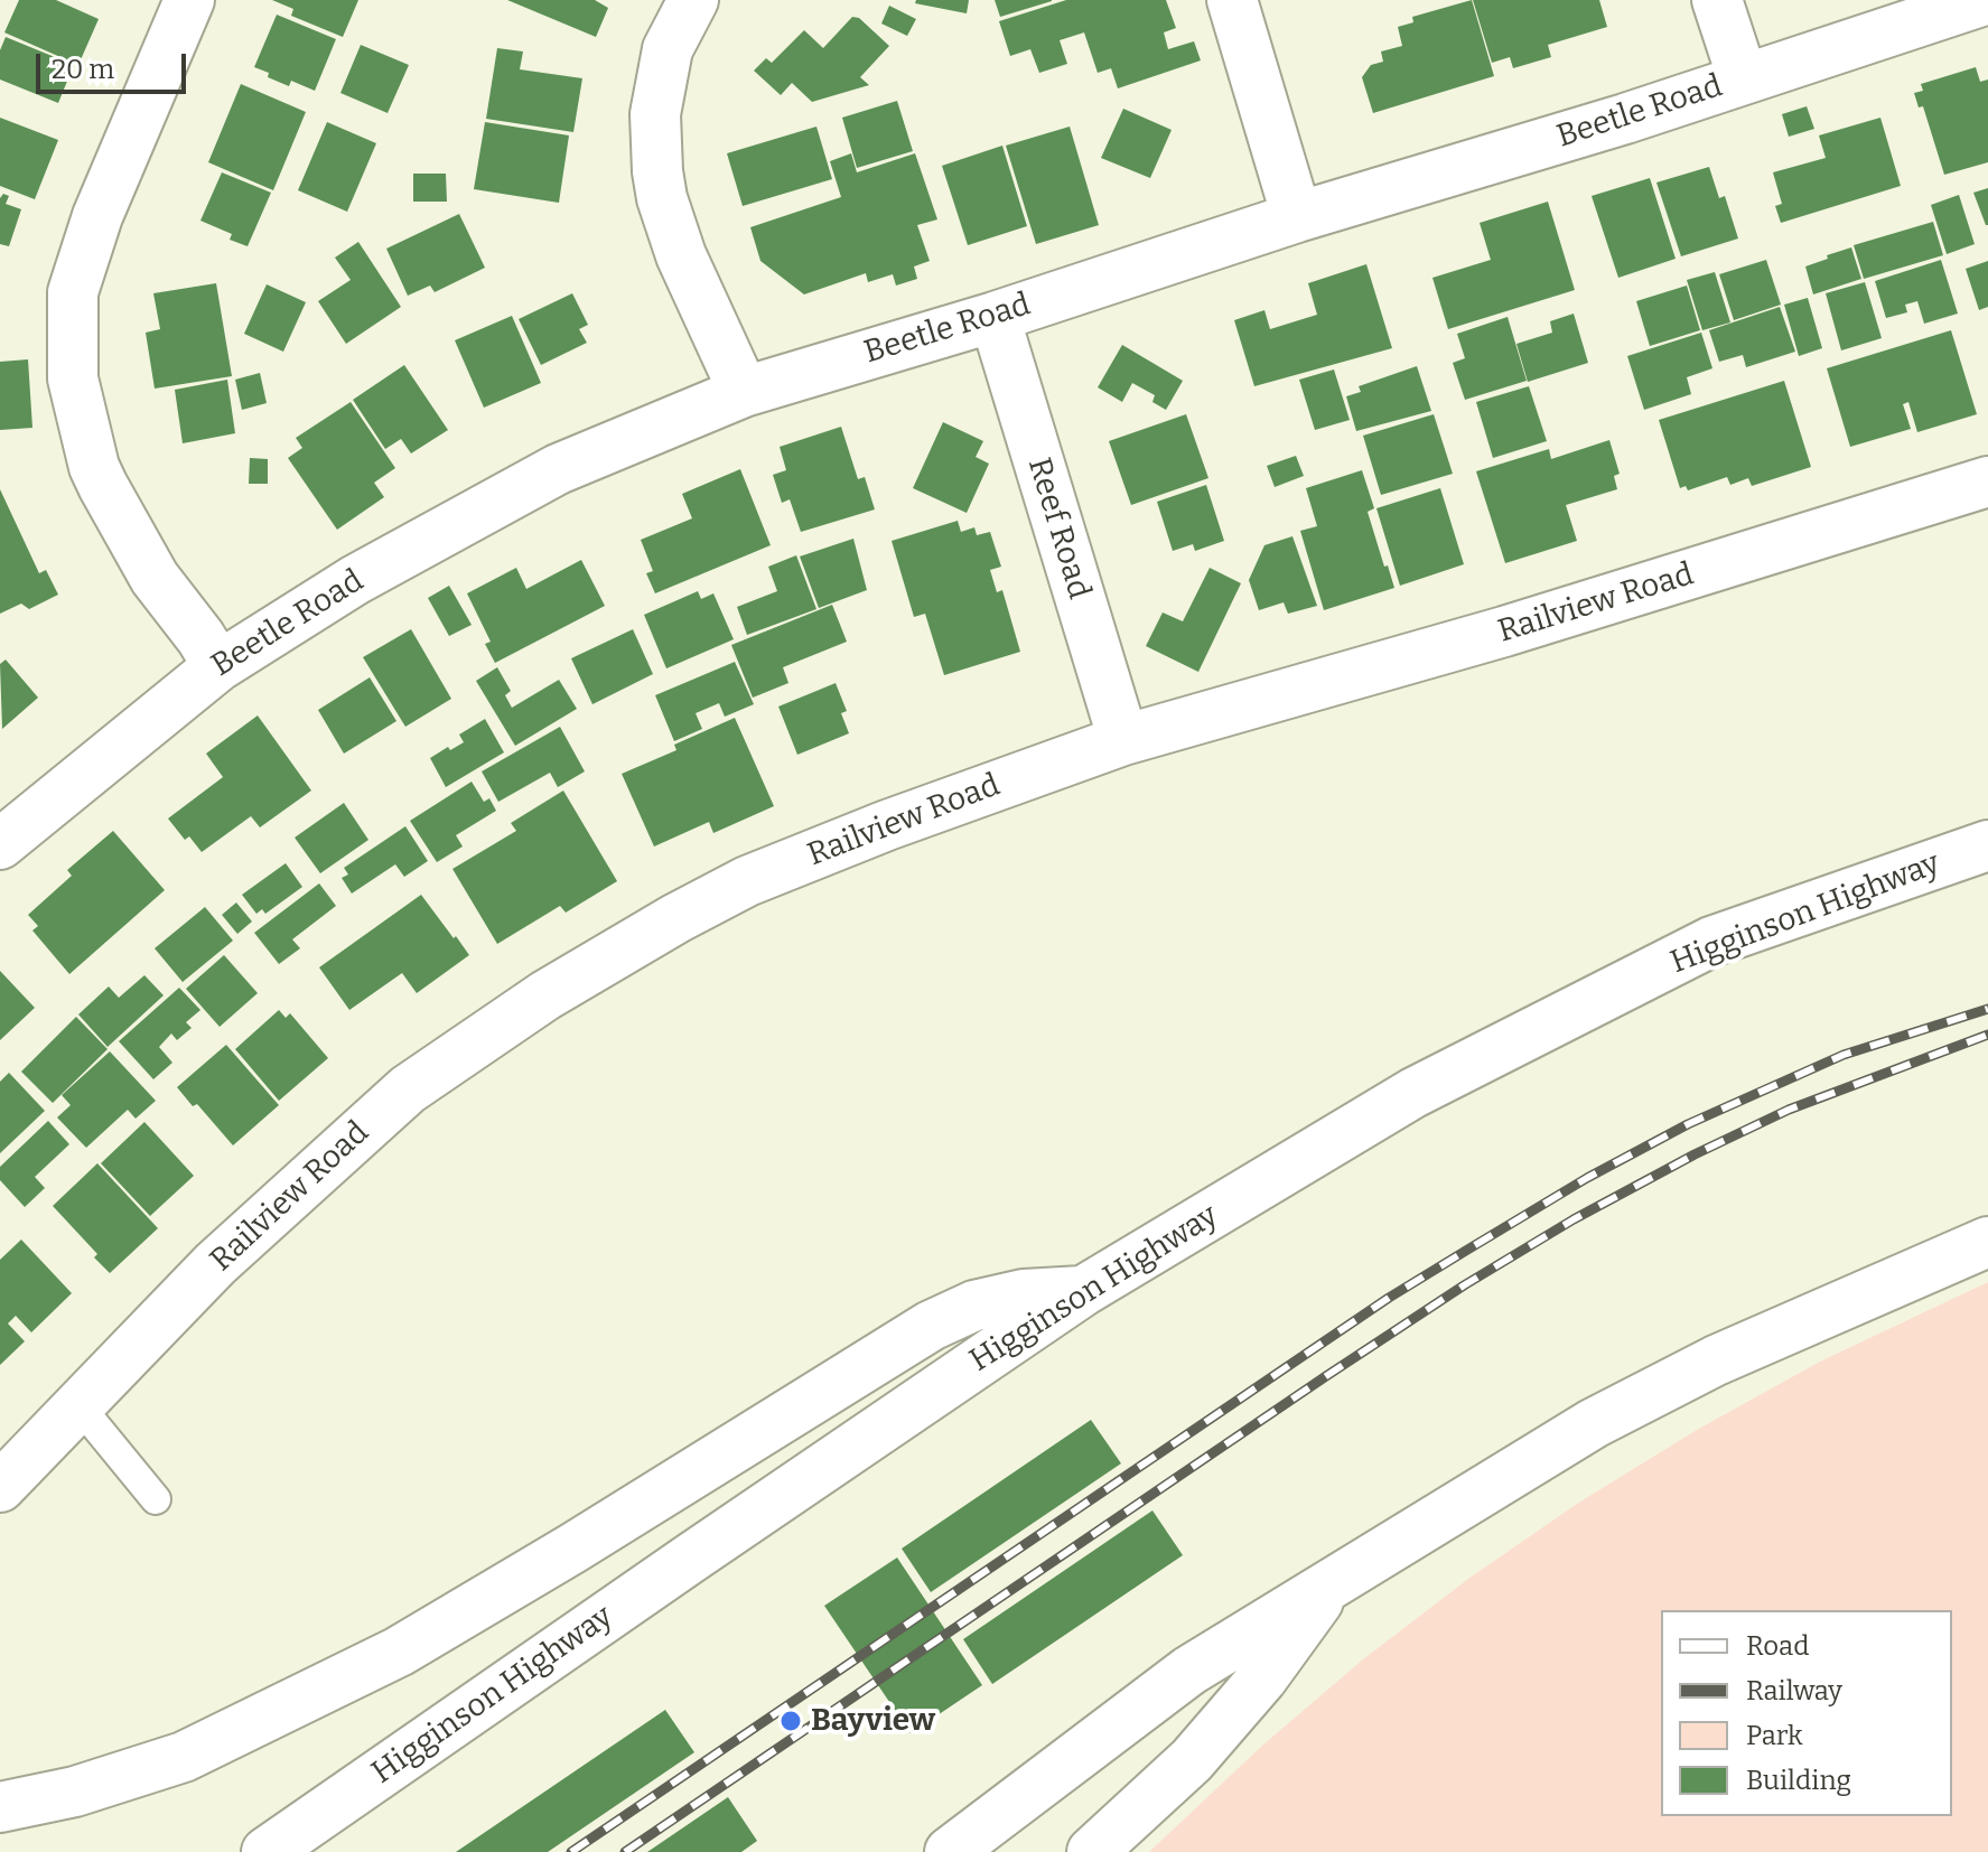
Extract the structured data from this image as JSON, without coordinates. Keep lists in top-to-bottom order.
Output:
{
  "streets": {
    "main road": [
      "Beetle Road",
      "Reef Road",
      "Railview Road",
      "Higginson Highway"
    ]
  },
  "crossings": [
    ["Beetle Road", "Reef Road"],
    ["Reef Road", "Railview Road"]
  ],
  "places": ["Bayview"],
  "legend": [
    "Road",
    "Railway",
    "Park",
    "Building"
  ],
  "scale_bar": "20 m"
}
